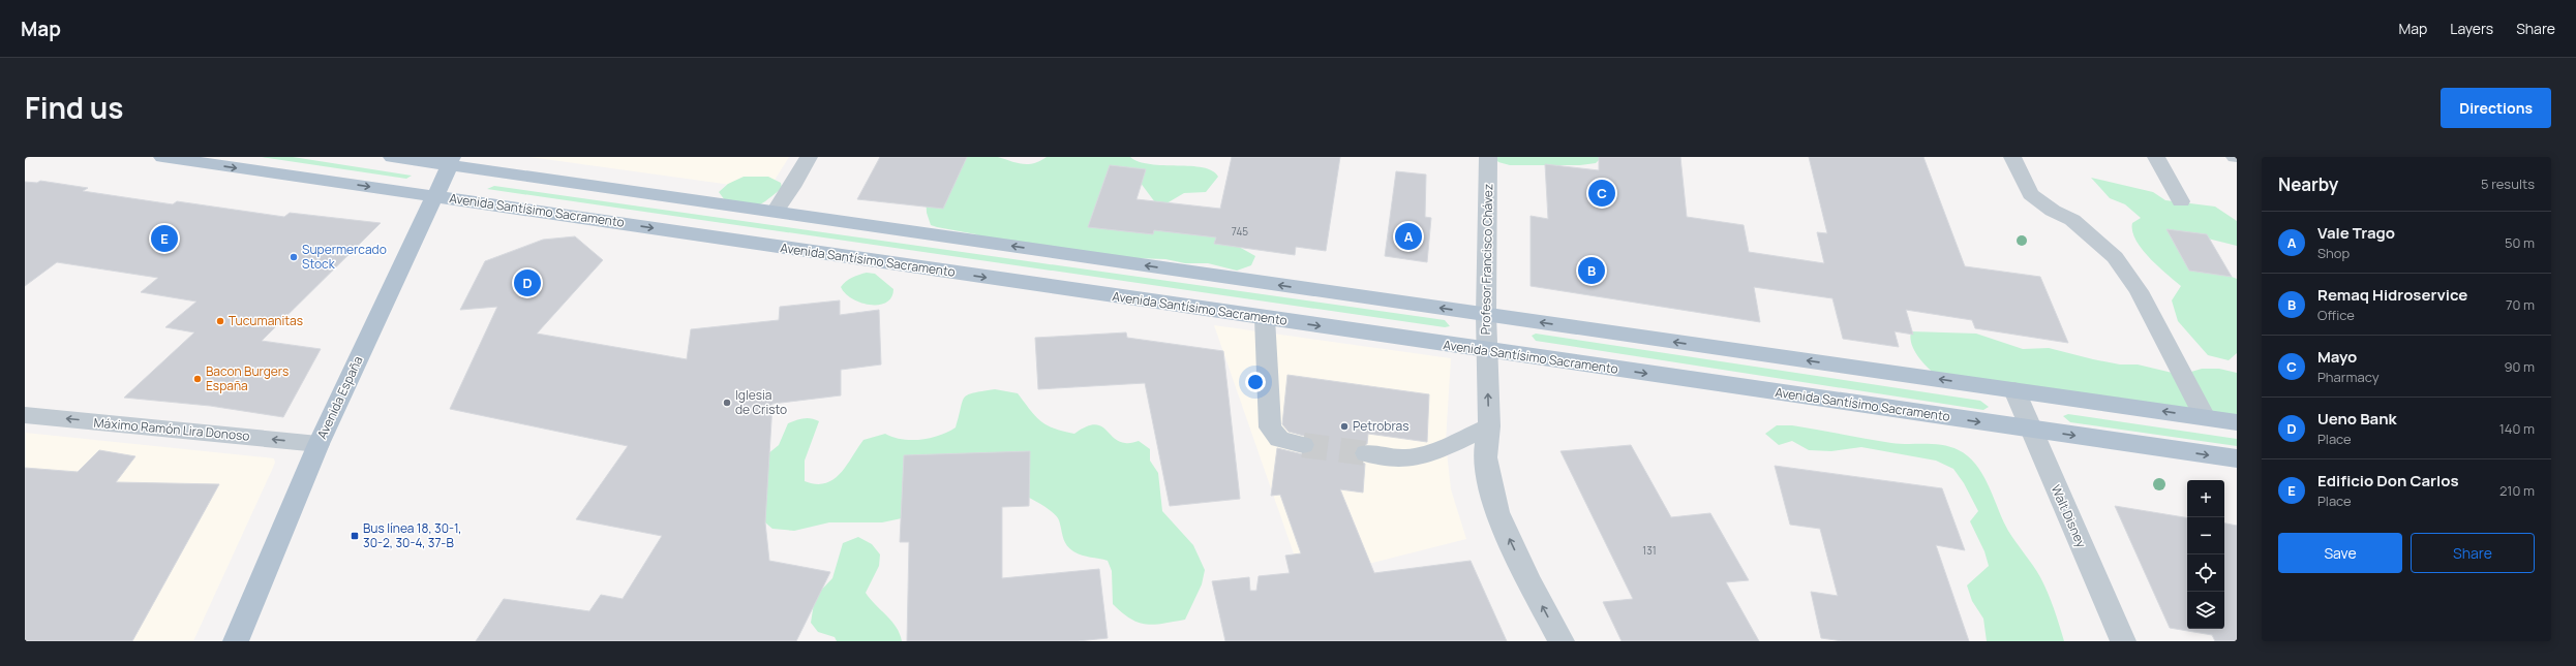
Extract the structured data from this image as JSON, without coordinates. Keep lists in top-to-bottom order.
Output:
{
  "streets": {
    "main road": ["Avenida Santísimo Sacramento", "Avenida España"],
    "street": ["Profesor Francisco Chávez", "Máximo Ramón Lira Donoso", "Walt Disney"]
  },
  "crossings": [
    ["Avenida Santísimo Sacramento", "Profesor Francisco Chávez"],
    ["Avenida Santísimo Sacramento", "Avenida España"],
    ["Avenida Santísimo Sacramento", "Walt Disney"],
    ["Avenida España", "Máximo Ramón Lira Donoso"]
  ],
  "one_way": ["Profesor Francisco Chávez", "Máximo Ramón Lira Donoso"],
  "places": {
    "other": [
      "Supermercado Stock",
      "Tucumanitas",
      "Bacon Burgers España",
      "Iglesia de Cristo",
      "Petrobras"
    ],
    "transit": ["Bus línea 18, 30-1, 30-2, 30-4, 37-B"]
  },
  "house_numbers": ["745", "131"],
  "page": {
    "header": "Map",
    "nav": ["Map", "Layers", "Share"],
    "title": "Find us",
    "buttons": [
      "Directions",
      ["Save", "Share"]
    ],
    "heading": ["Nearby", "5 results"],
    "pins": [
      "C",
      "A",
      "E",
      "B",
      "D"
    ],
    "list": [
      {
        "mark": "A",
        "name": "Vale Trago",
        "note": "Shop",
        "value": "50 m"
      },
      {
        "mark": "B",
        "name": "Remaq Hidroservice",
        "note": "Office",
        "value": "70 m"
      },
      {
        "mark": "C",
        "name": "Mayo",
        "note": "Pharmacy",
        "value": "90 m"
      },
      {
        "mark": "D",
        "name": "Ueno Bank",
        "note": "Place",
        "value": "140 m"
      },
      {
        "mark": "E",
        "name": "Edificio Don Carlos",
        "note": "Place",
        "value": "210 m"
      }
    ],
    "map_buttons": ["+", "−"]
  }
}
